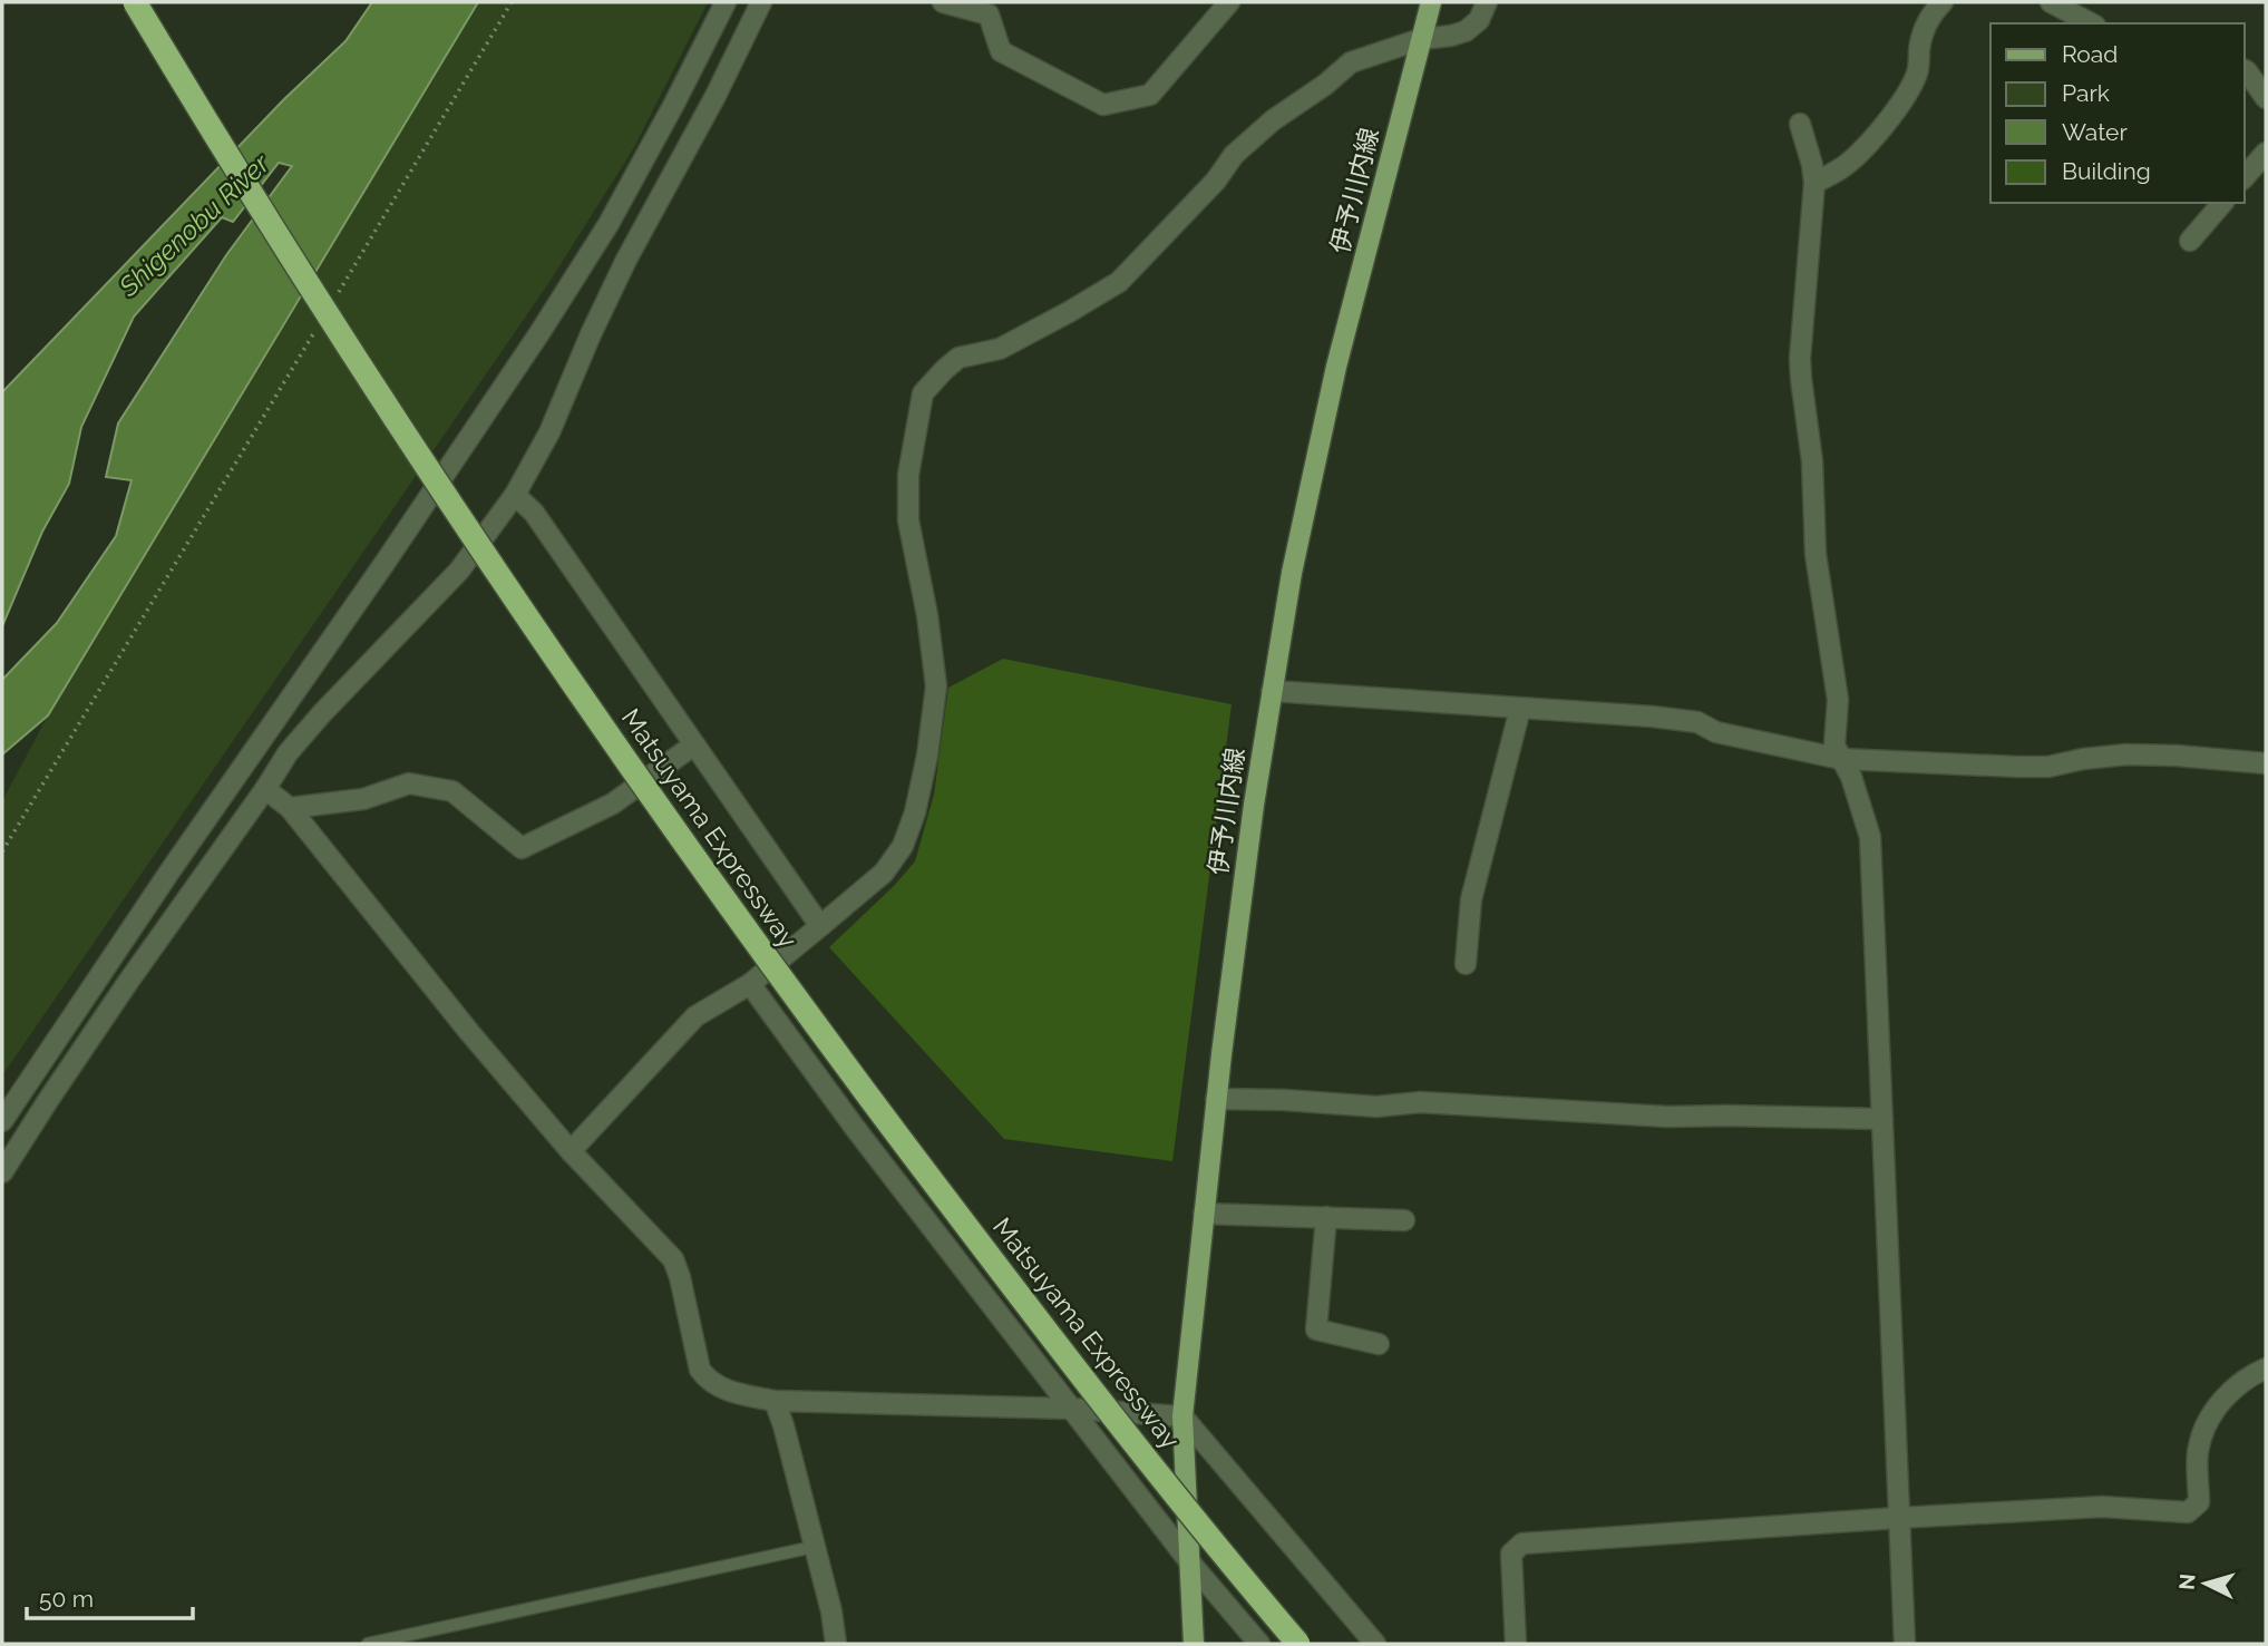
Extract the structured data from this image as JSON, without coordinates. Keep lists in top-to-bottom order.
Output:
{
  "streets": {
    "highway": ["Matsuyama Expressway"],
    "main road": ["伊予川内線"]
  },
  "water": ["Shigenobu River"],
  "legend": [
    "Road",
    "Park",
    "Water",
    "Building"
  ],
  "scale_bar": "50 m",
  "north": "left"
}
